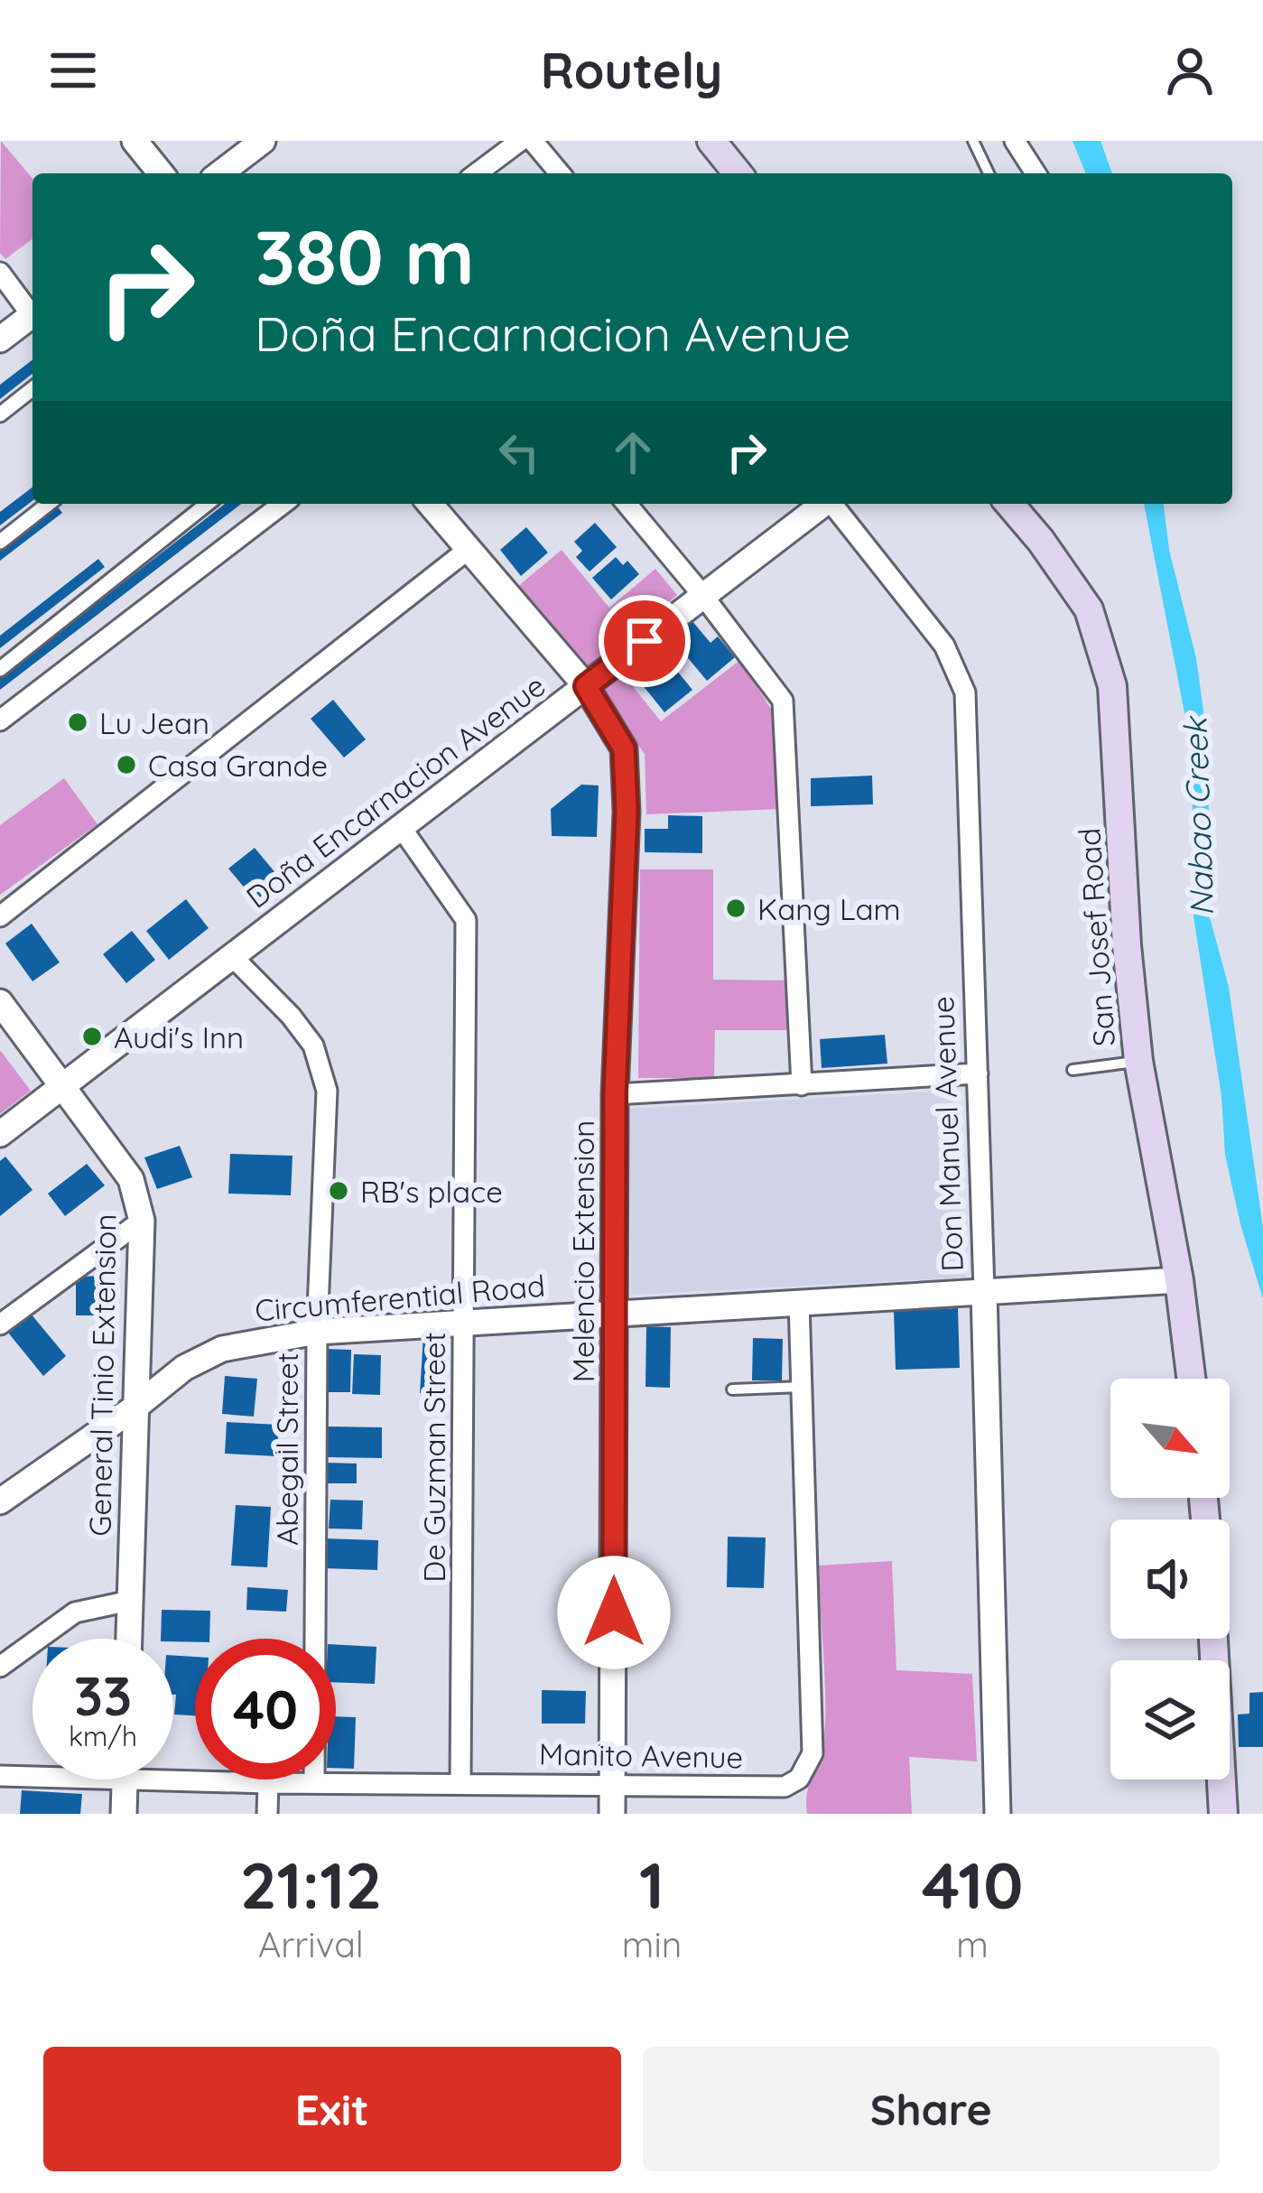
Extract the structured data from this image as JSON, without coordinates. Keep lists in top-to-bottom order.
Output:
{
  "streets": {
    "main road": ["San Josef Road"],
    "street": [
      "Doña Encarnacion Avenue",
      "Don Manuel Avenue",
      "Melencio Extension",
      "Circumferential Road",
      "General Tinio Extension",
      "Abegail Street",
      "De Guzman Street",
      "Manito Avenue"
    ]
  },
  "crossings": [
    ["Doña Encarnacion Avenue", "Melencio Extension"],
    ["Doña Encarnacion Avenue", "General Tinio Extension"],
    ["Doña Encarnacion Avenue", "Abegail Street"],
    ["Doña Encarnacion Avenue", "De Guzman Street"],
    ["San Josef Road", "Circumferential Road"],
    ["Don Manuel Avenue", "Circumferential Road"],
    ["Melencio Extension", "Circumferential Road"],
    ["Melencio Extension", "Manito Avenue"],
    ["Circumferential Road", "General Tinio Extension"],
    ["Circumferential Road", "Abegail Street"],
    ["Circumferential Road", "De Guzman Street"],
    ["Circumferential Road", "Manito Avenue"],
    ["Abegail Street", "Manito Avenue"],
    ["De Guzman Street", "Manito Avenue"]
  ],
  "water": ["Nabao Creek"],
  "places": [
    "Lu Jean",
    "Casa Grande",
    "Kang Lam",
    "Audi's Inn",
    "RB's place"
  ],
  "north": "bottom right",
  "page": {
    "header": "Routely",
    "turn": ["380 m", "Doña Encarnacion Avenue"],
    "speed": "33 km/h",
    "limit": "40",
    "eta": [
      "21:12",
      "Arrival",
      "1",
      "min",
      "410",
      "m"
    ],
    "buttons": ["Exit", "Share"]
  }
}
